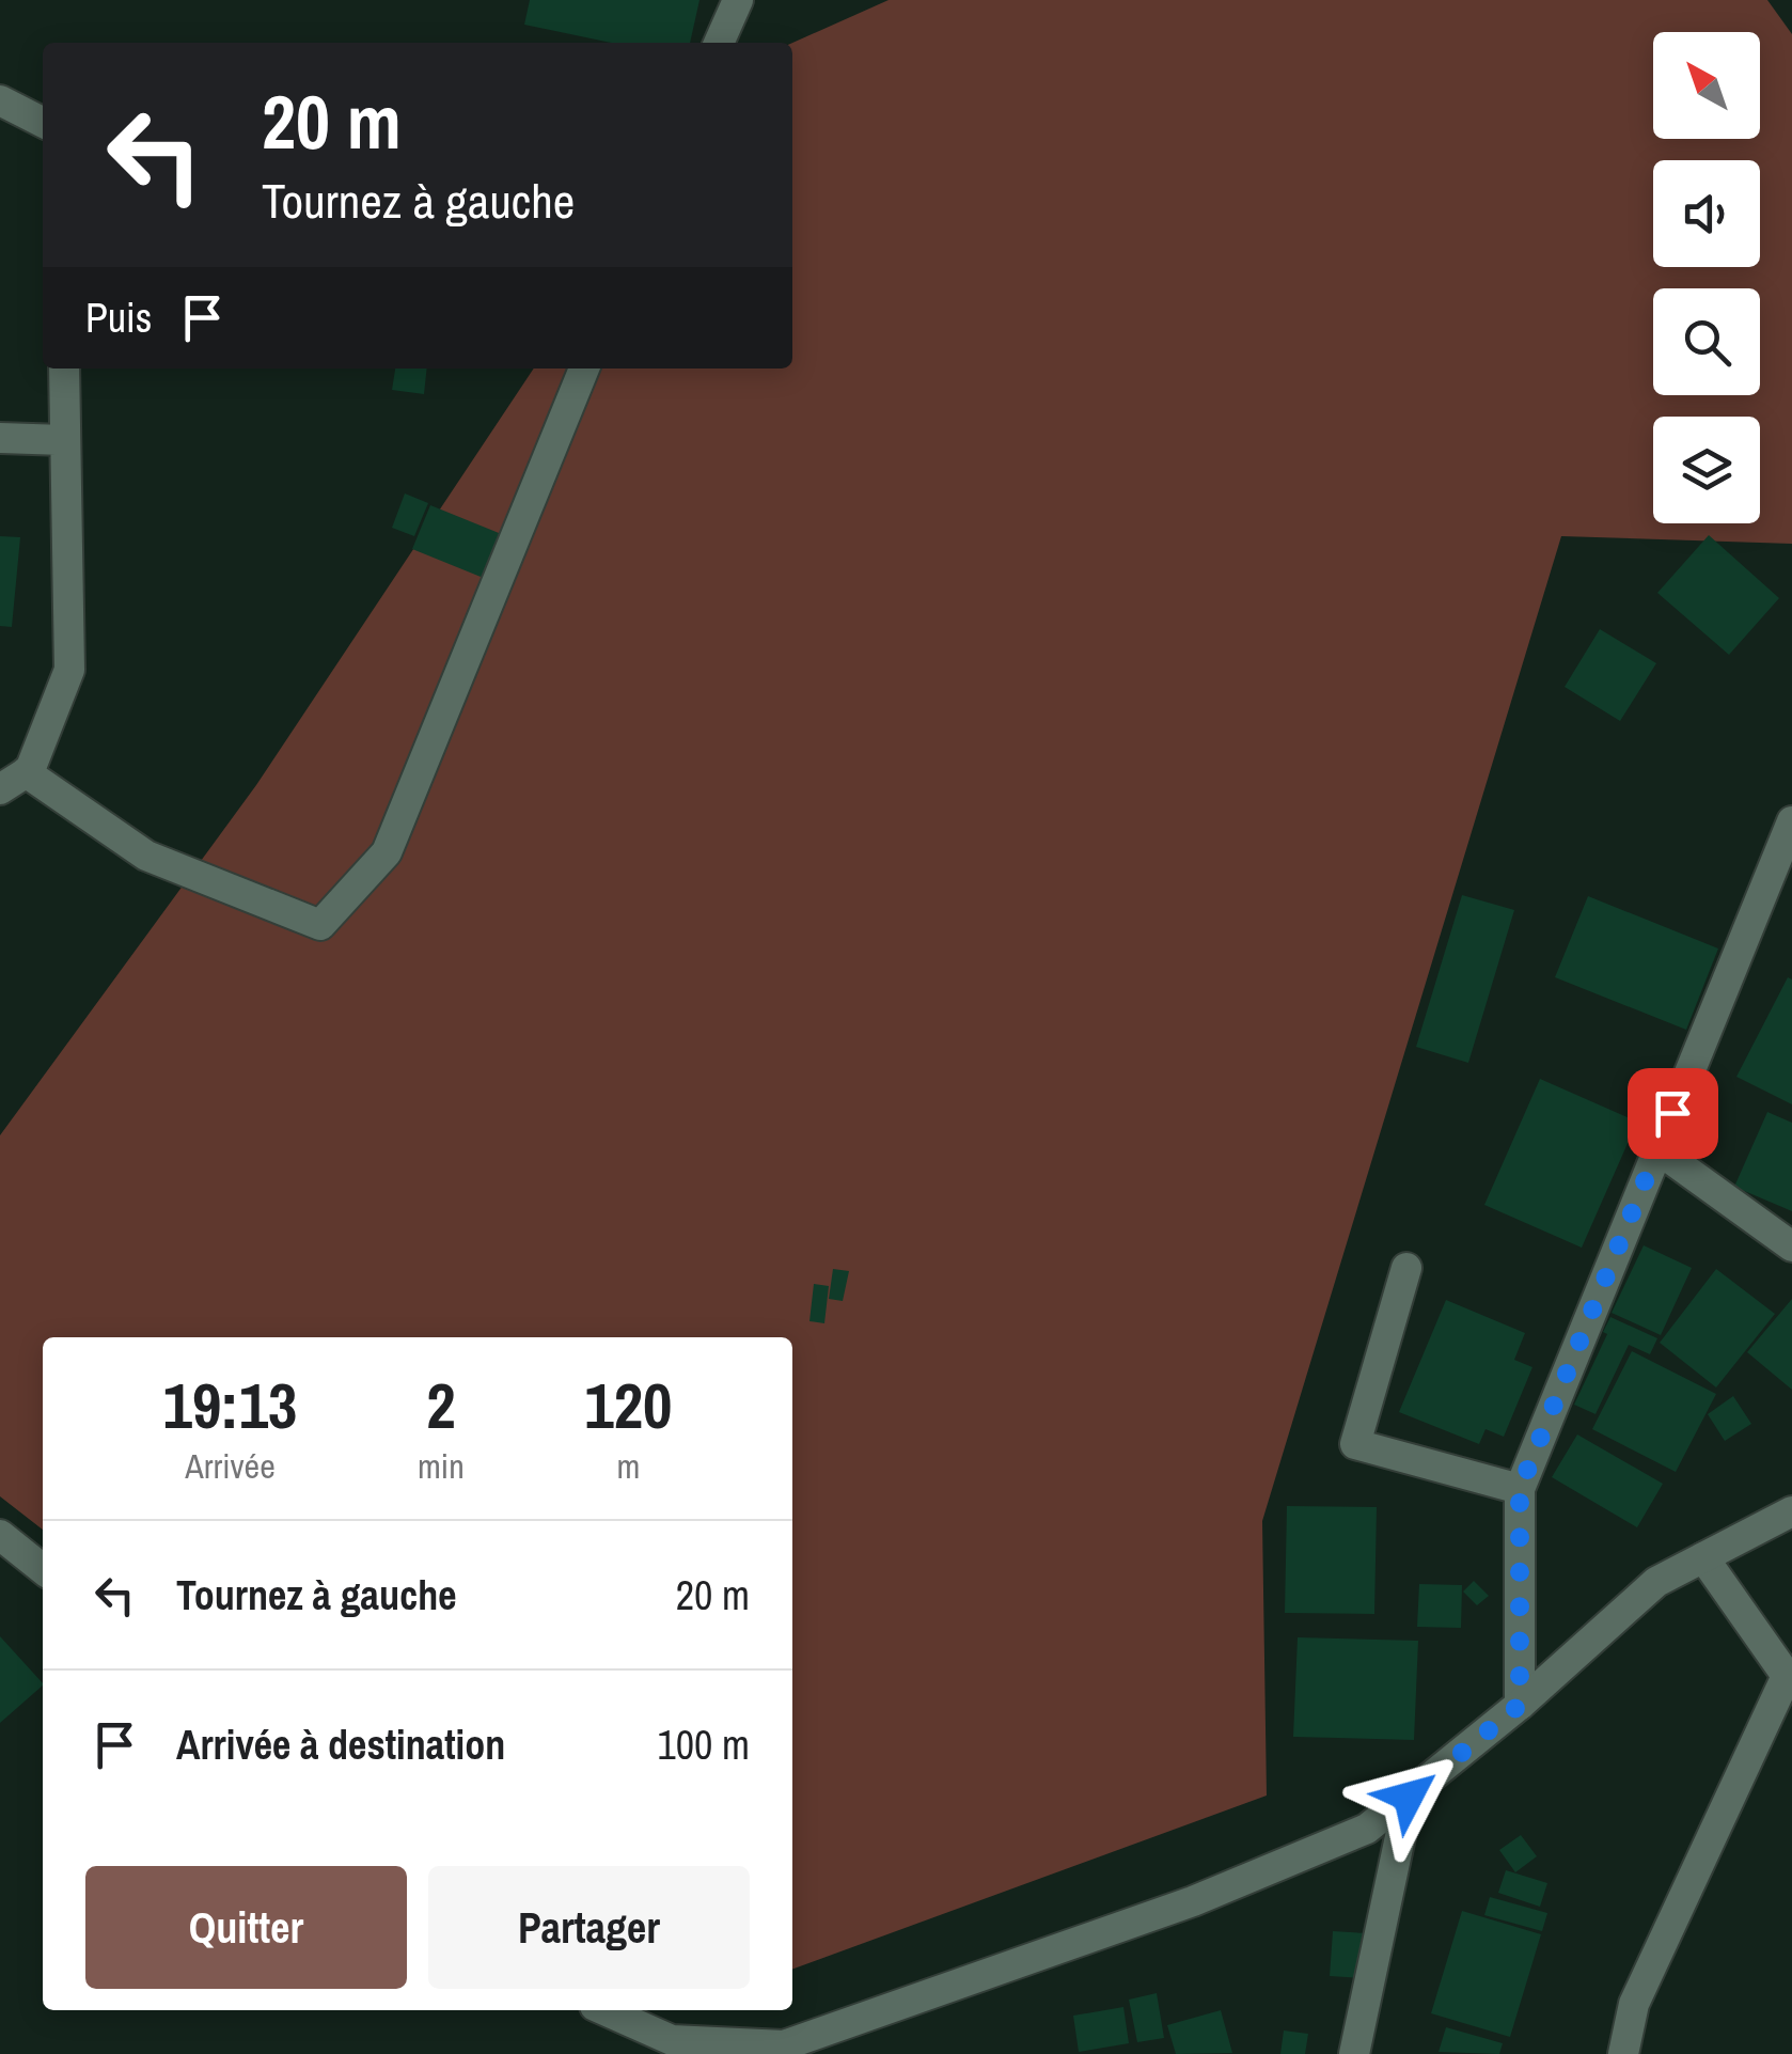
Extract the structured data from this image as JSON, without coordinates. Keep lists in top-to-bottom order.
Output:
{
  "north": "top left",
  "page": {
    "turn": ["20 m", "Tournez à gauche"],
    "then": "Puis",
    "eta": [
      "19:13",
      "Arrivée",
      "2",
      "min",
      "120",
      "m"
    ],
    "list": [
      {
        "name": "Tournez à gauche",
        "value": "20 m"
      },
      {
        "name": "Arrivée à destination",
        "value": "100 m"
      }
    ],
    "buttons": ["Quitter", "Partager"]
  }
}
